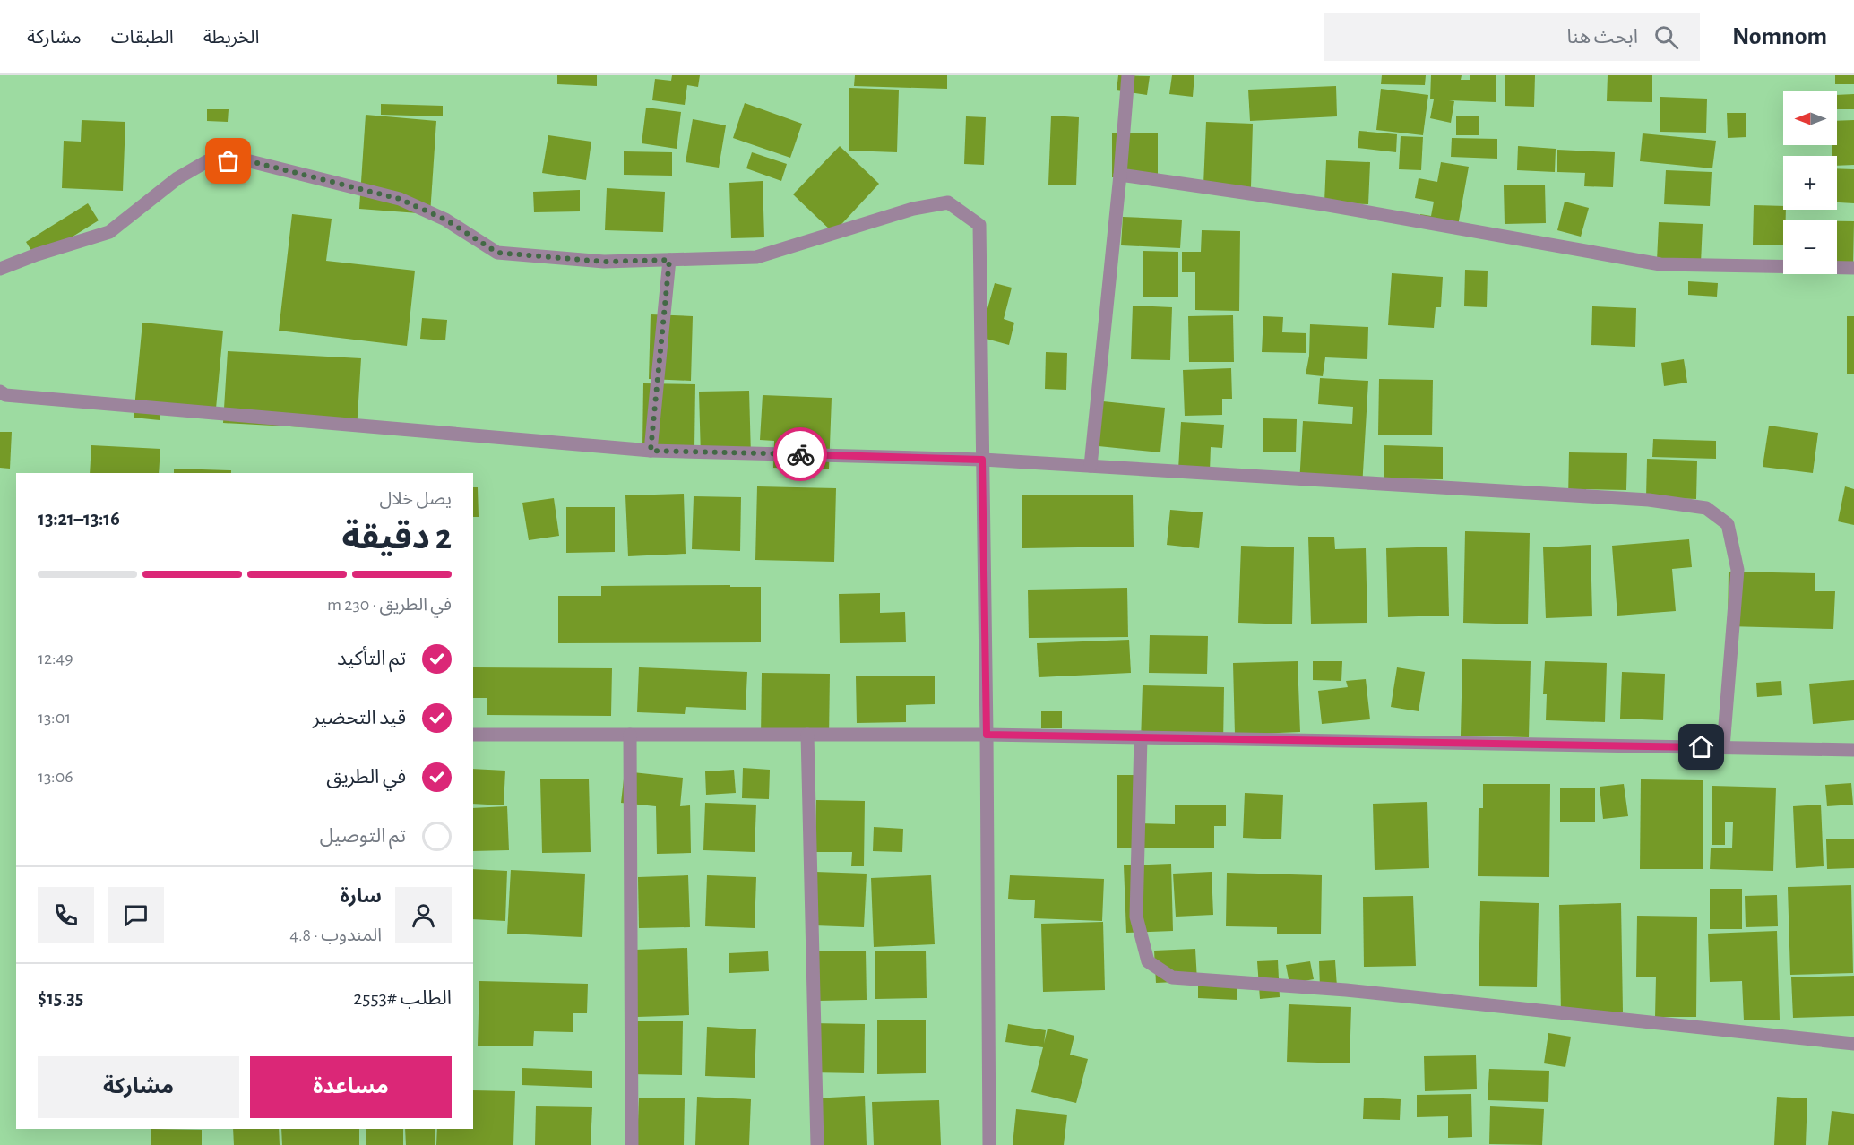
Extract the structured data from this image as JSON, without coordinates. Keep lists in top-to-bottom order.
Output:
{
  "north": "left",
  "page": {
    "header": "Nomnom",
    "search": "ابحث هنا",
    "nav": ["الخريطة", "الطبقات", "مشاركة"],
    "map_buttons": ["+", "−"],
    "heading": ["2 دقيقة", "يصل خلال", "13:16–13:21"],
    "panel": [
      "سارة",
      "المندوب · 4.8",
      "الطلب #2553",
      "$15.35"
    ],
    "bar": "في الطريق · 230 m",
    "list": [
      ["تم التأكيد", "12:49"],
      ["قيد التحضير", "13:01"],
      ["في الطريق", "13:06"],
      "تم التوصيل"
    ],
    "buttons": ["مساعدة", "مشاركة"]
  }
}
